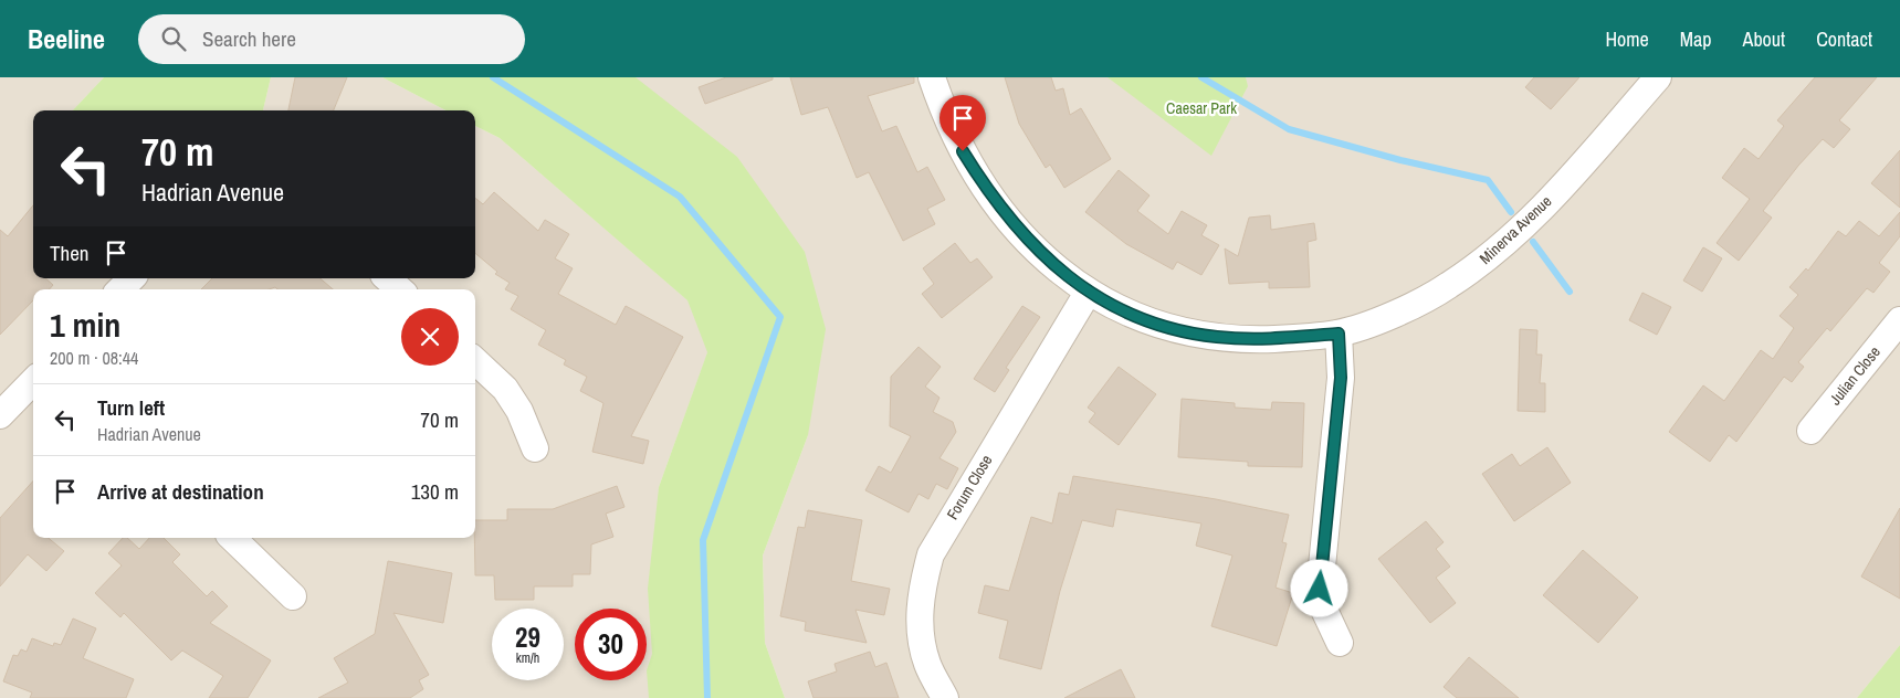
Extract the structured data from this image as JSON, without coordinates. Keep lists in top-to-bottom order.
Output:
{
  "streets": {
    "street": ["Minerva Avenue", "Julian Close", "Forum Close"]
  },
  "crossings": [
    ["Minerva Avenue", "Forum Close"]
  ],
  "parks": ["Caesar Park"],
  "page": {
    "header": "Beeline",
    "search": "Search here",
    "nav": [
      "Home",
      "Map",
      "About",
      "Contact"
    ],
    "turn": ["70 m", "Hadrian Avenue"],
    "then": "Then",
    "heading": ["1 min", "200 m · 08:44"],
    "list": [
      {
        "name": "Turn left",
        "note": "Hadrian Avenue",
        "value": "70 m"
      },
      {
        "name": "Arrive at destination",
        "value": "130 m"
      }
    ],
    "speed": "29 km/h",
    "limit": "30"
  }
}
